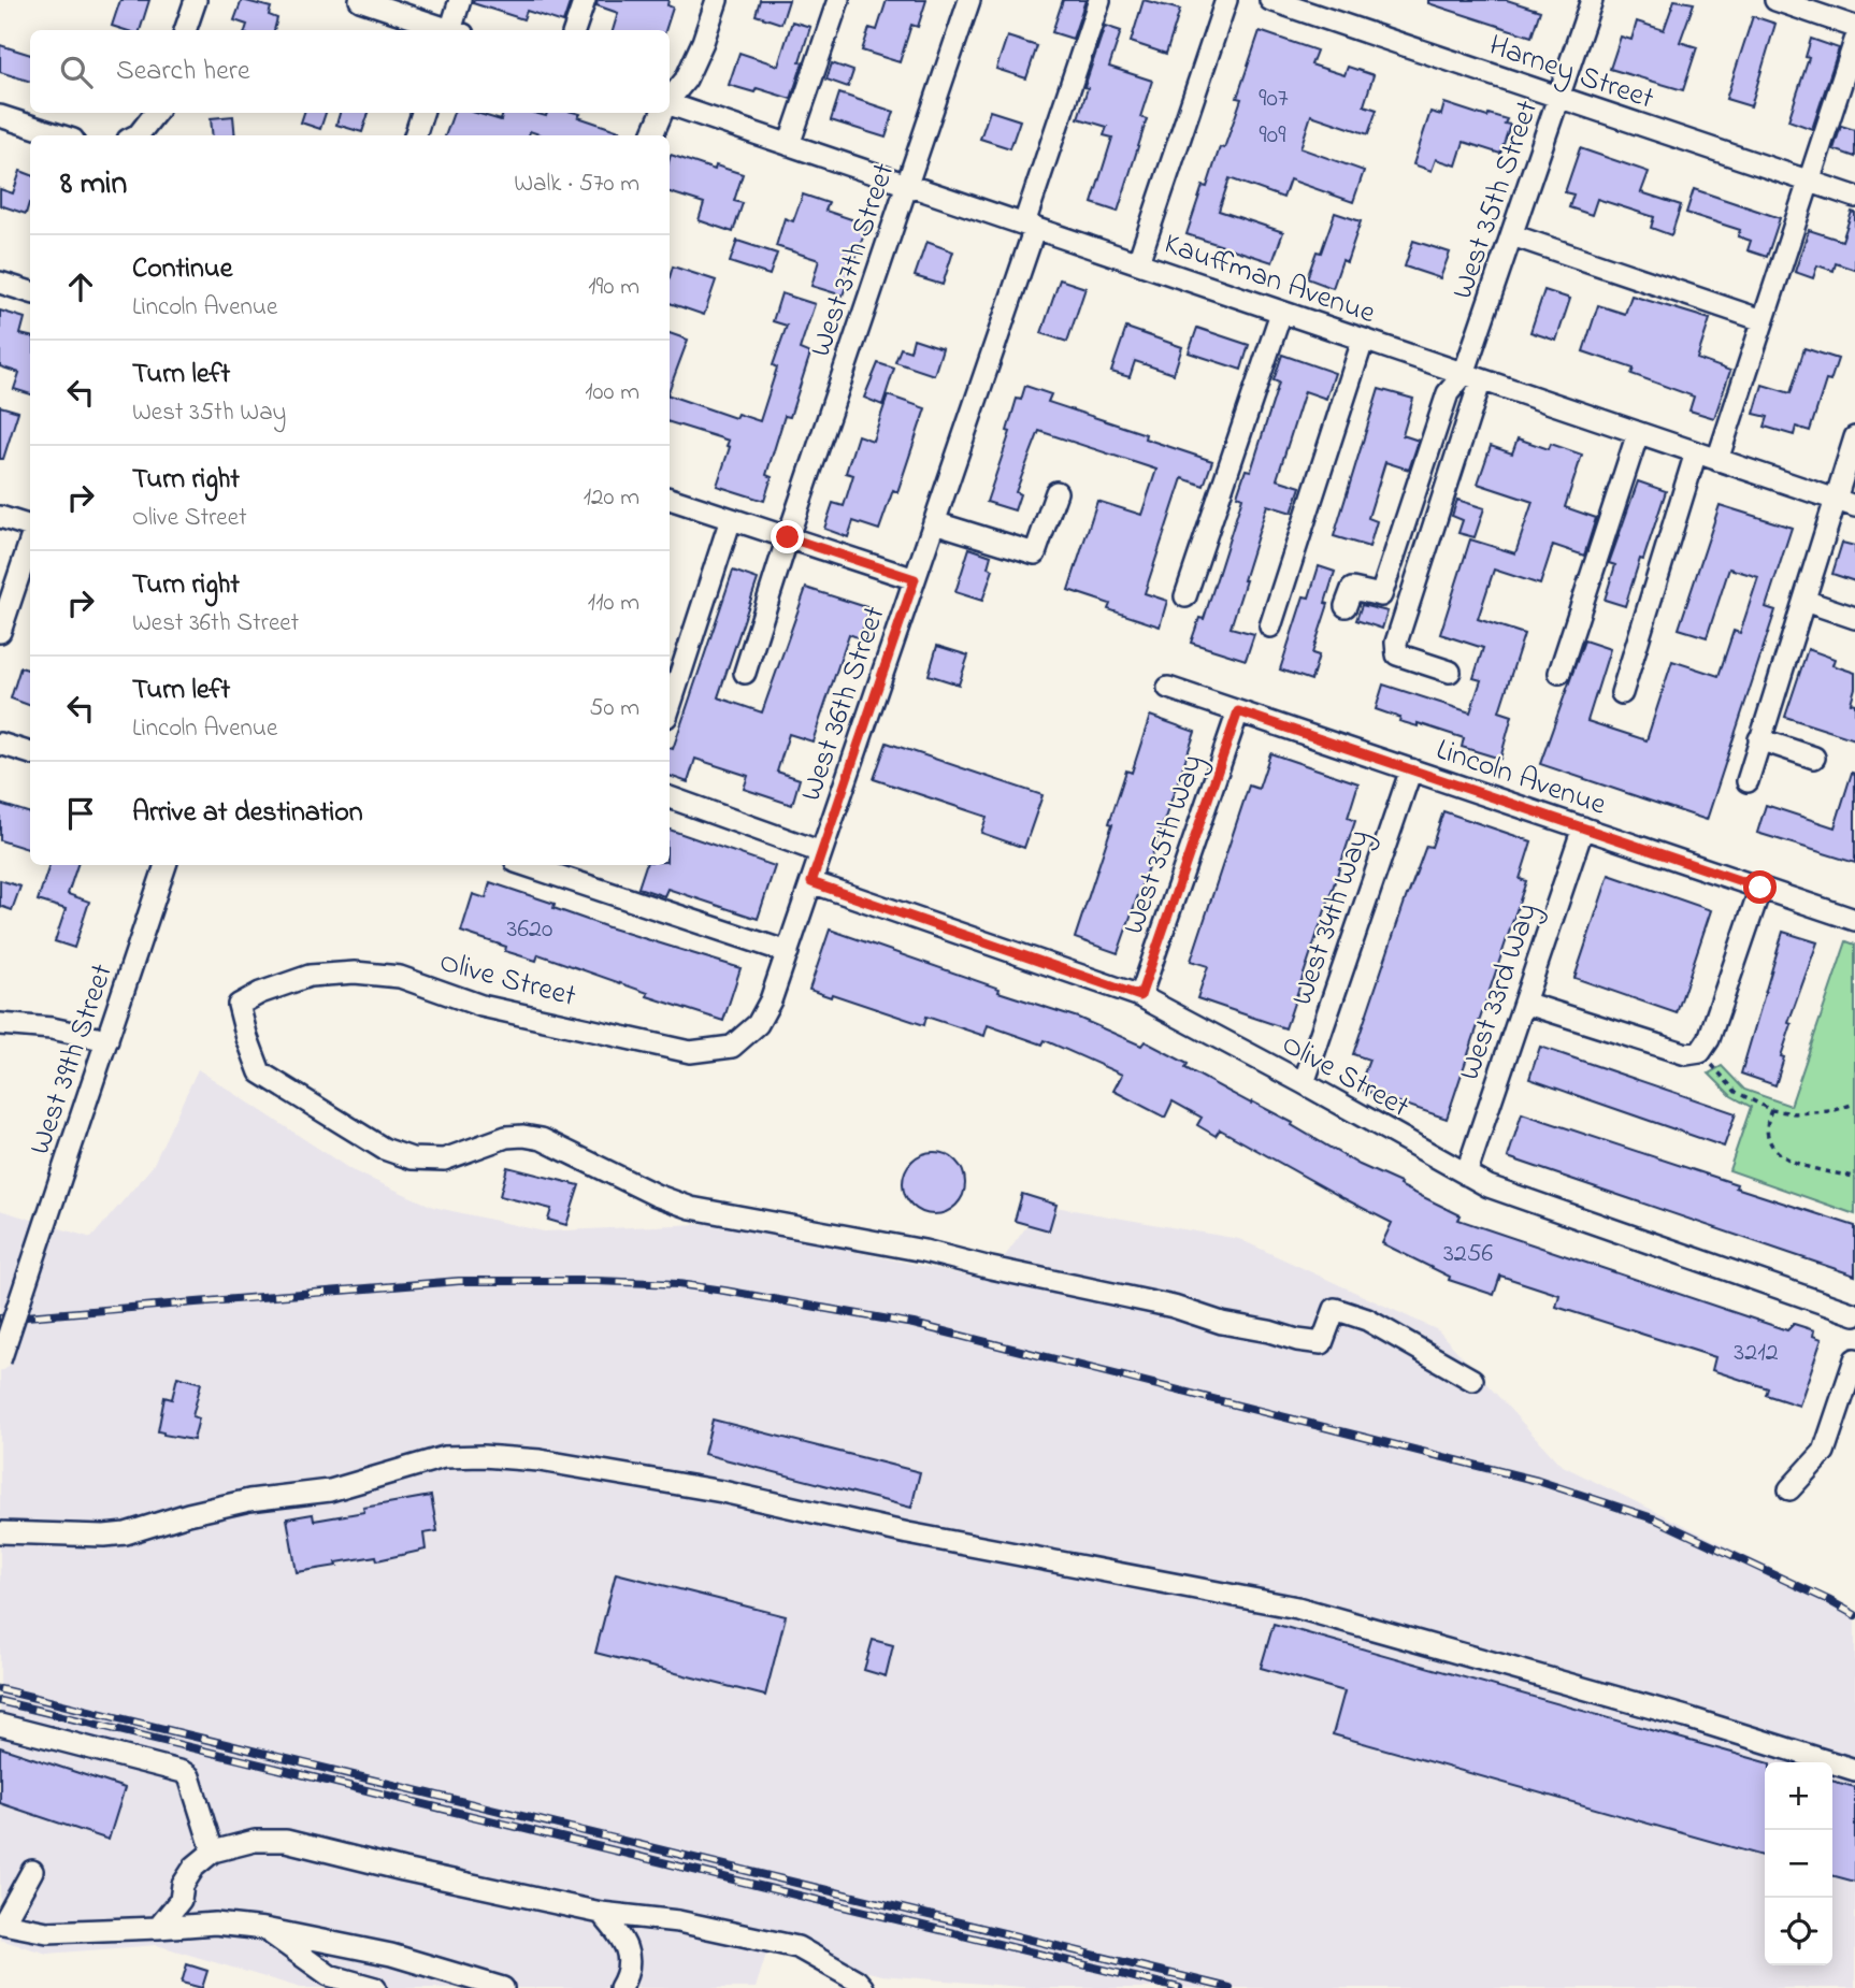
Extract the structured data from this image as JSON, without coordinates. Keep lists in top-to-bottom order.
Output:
{
  "streets": {
    "street": [
      "Harney Street",
      "West 35th Street",
      "West 37th Street",
      "Kauffman Avenue",
      "West 36th Street",
      "Lincoln Avenue",
      "West 35th Way",
      "West 34th Way",
      "Olive Street",
      "West 33rd Way",
      "West 39th Street"
    ]
  },
  "crossings": [
    ["Harney Street", "West 35th Street"],
    ["West 35th Street", "Kauffman Avenue"],
    ["West 37th Street", "Kauffman Avenue"],
    ["Kauffman Avenue", "West 36th Street"],
    ["West 36th Street", "Olive Street"],
    ["Lincoln Avenue", "West 35th Way"],
    ["Lincoln Avenue", "West 34th Way"],
    ["Lincoln Avenue", "West 33rd Way"],
    ["West 35th Way", "Olive Street"],
    ["West 34th Way", "Olive Street"],
    ["Olive Street", "West 33rd Way"]
  ],
  "house_numbers": [
    "907",
    "909",
    "3620",
    "3256",
    "3212"
  ],
  "page": {
    "search": "Search here",
    "heading": ["8 min", "Walk · 570 m"],
    "list": [
      ["Continue", "Lincoln Avenue", "190 m"],
      ["Turn left", "West 35th Way", "100 m"],
      ["Turn right", "Olive Street", "120 m"],
      ["Turn right", "West 36th Street", "110 m"],
      ["Turn left", "Lincoln Avenue", "50 m"],
      "Arrive at destination"
    ],
    "map_buttons": ["+", "−"]
  }
}
